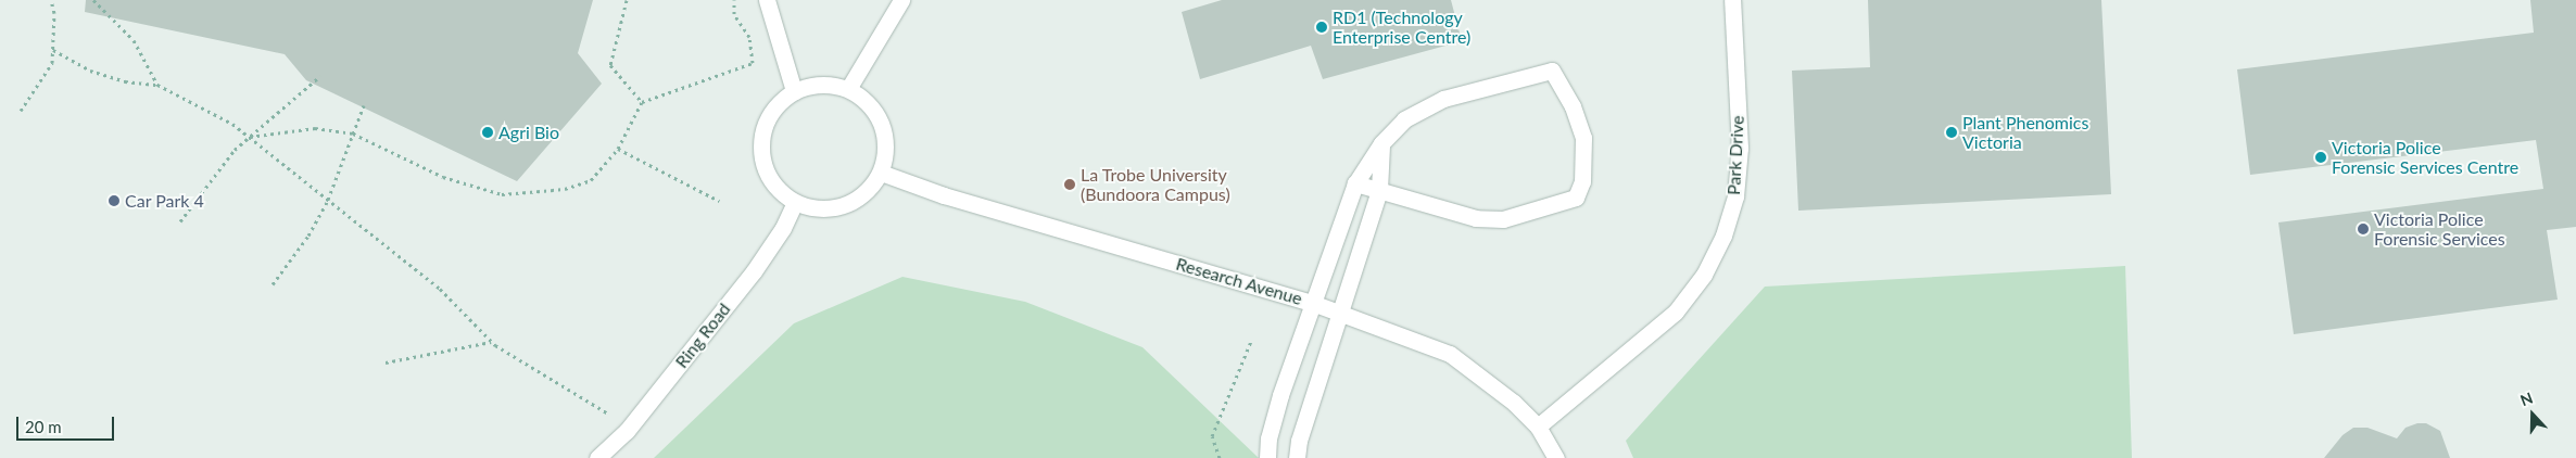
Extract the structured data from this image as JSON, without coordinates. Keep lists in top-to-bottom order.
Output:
{
  "streets": {
    "street": ["Park Drive", "Research Avenue", "Ring Road"]
  },
  "crossings": [
    ["Park Drive", "Research Avenue"],
    ["Research Avenue", "Ring Road"]
  ],
  "places": [
    "RD1 (Technology Enterprise Centre)",
    "Agri Bio",
    "Plant Phenomics Victoria",
    "Victoria Police Forensic Services Centre",
    "La Trobe University (Bundoora Campus)",
    "Car Park 4",
    "Victoria Police Forensic Services"
  ],
  "scale_bar": "20 m",
  "north": "top"
}
